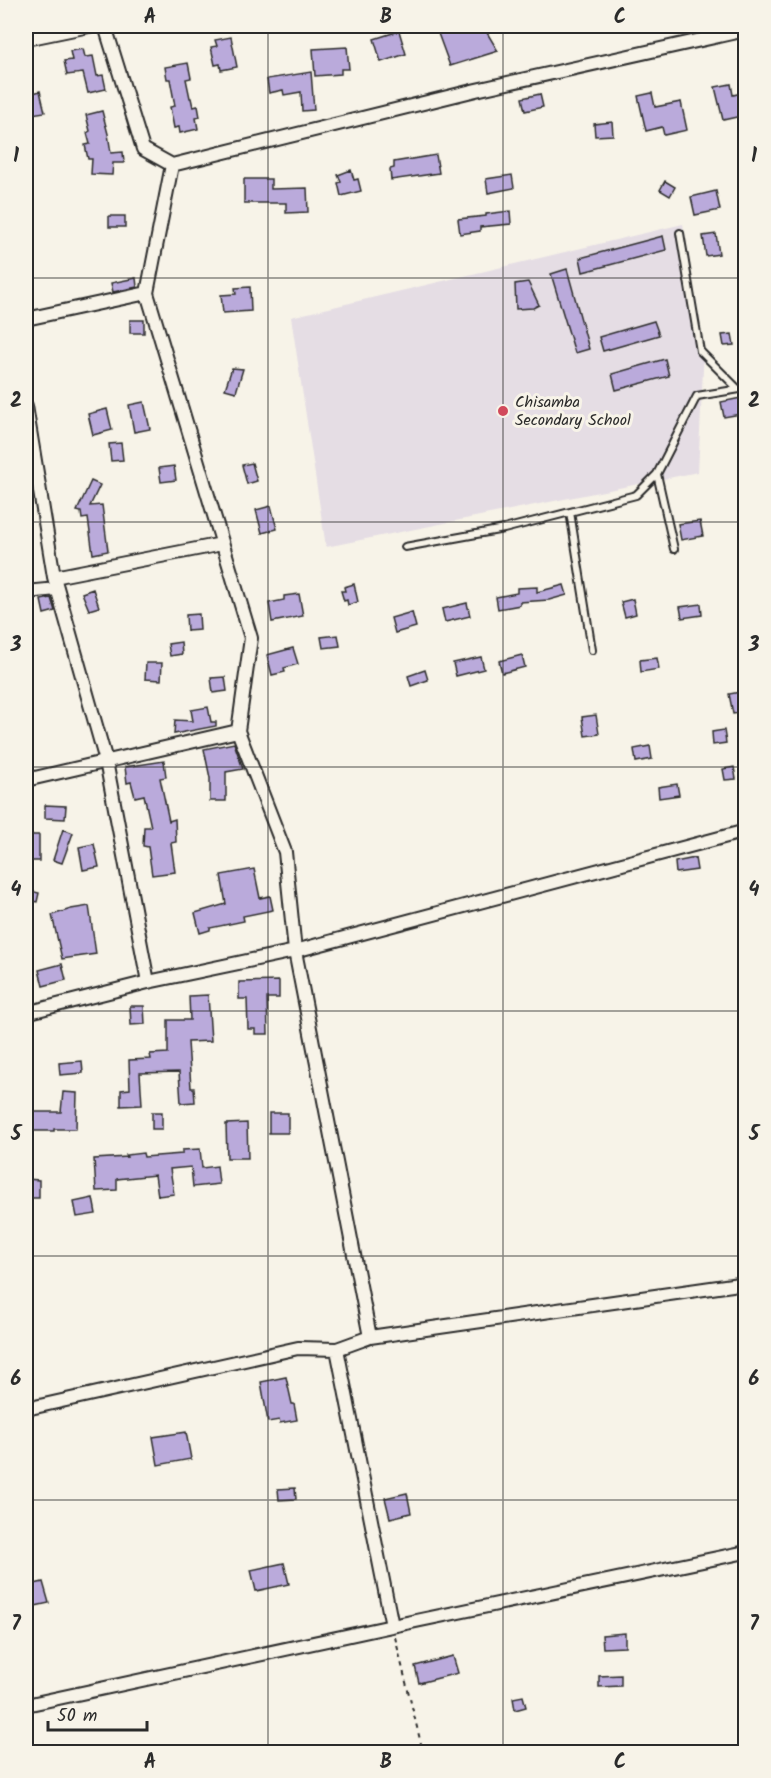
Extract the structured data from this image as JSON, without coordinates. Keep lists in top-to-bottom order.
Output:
{
  "places": ["Chisamba Secondary School"],
  "scale_bar": "50 m",
  "grid": {
    "columns": ["A", "B", "C"],
    "rows": [
      "1",
      "2",
      "3",
      "4",
      "5",
      "6",
      "7"
    ]
  }
}
